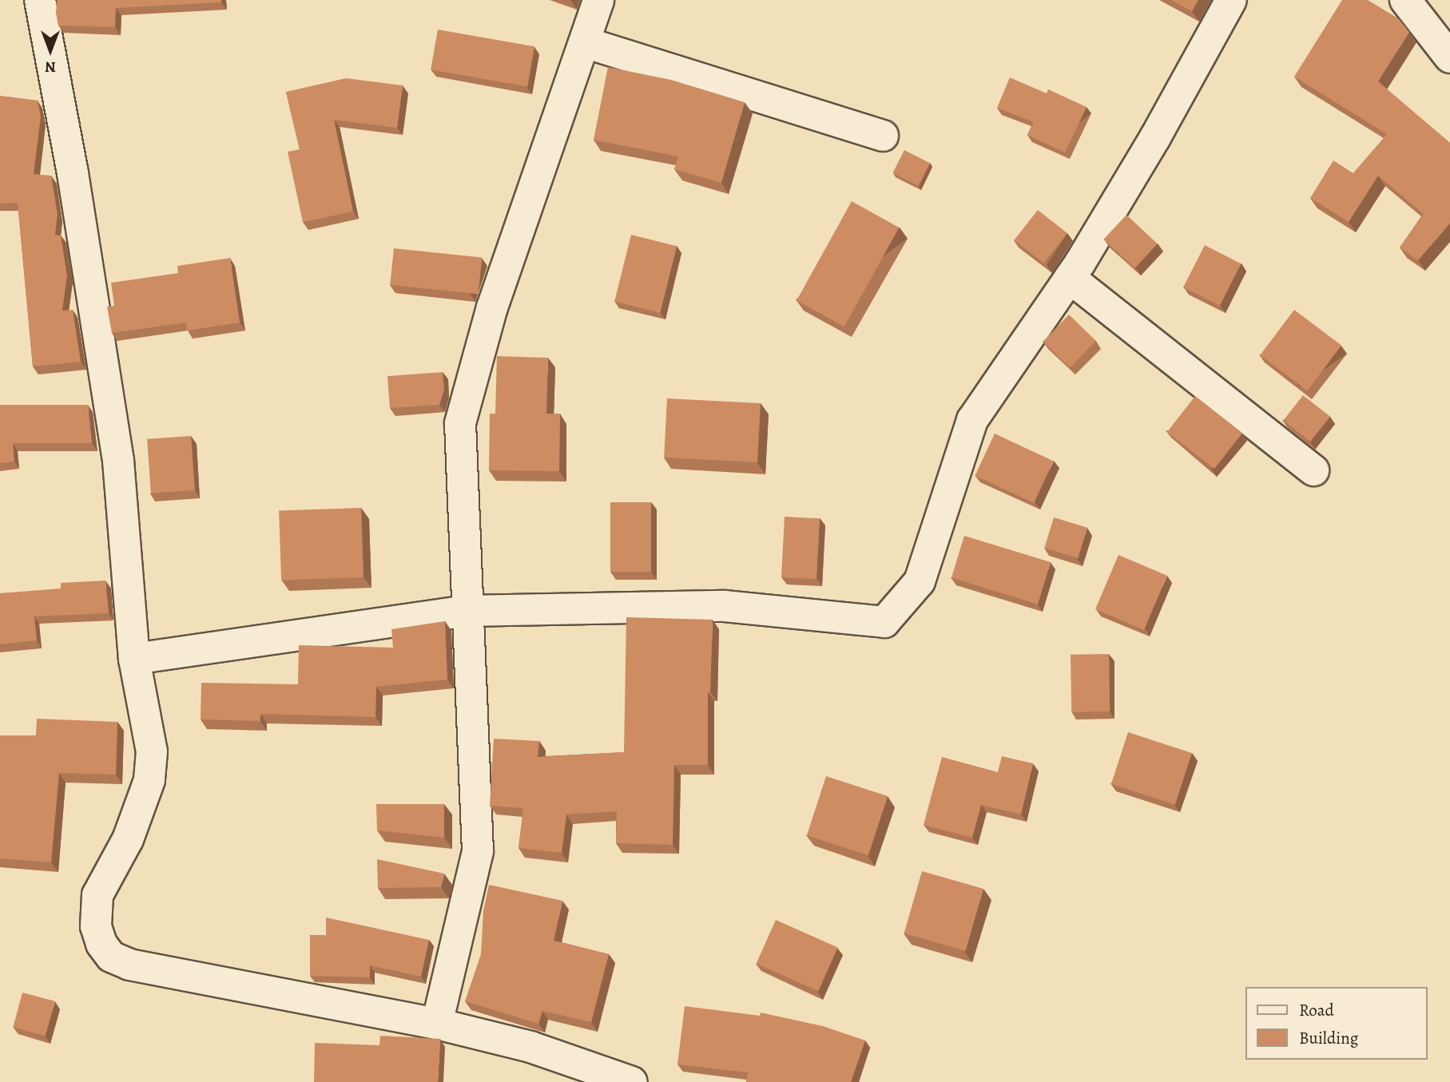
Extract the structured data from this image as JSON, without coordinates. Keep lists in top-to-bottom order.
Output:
{
  "legend": ["Road", "Building"],
  "north": "bottom"
}
